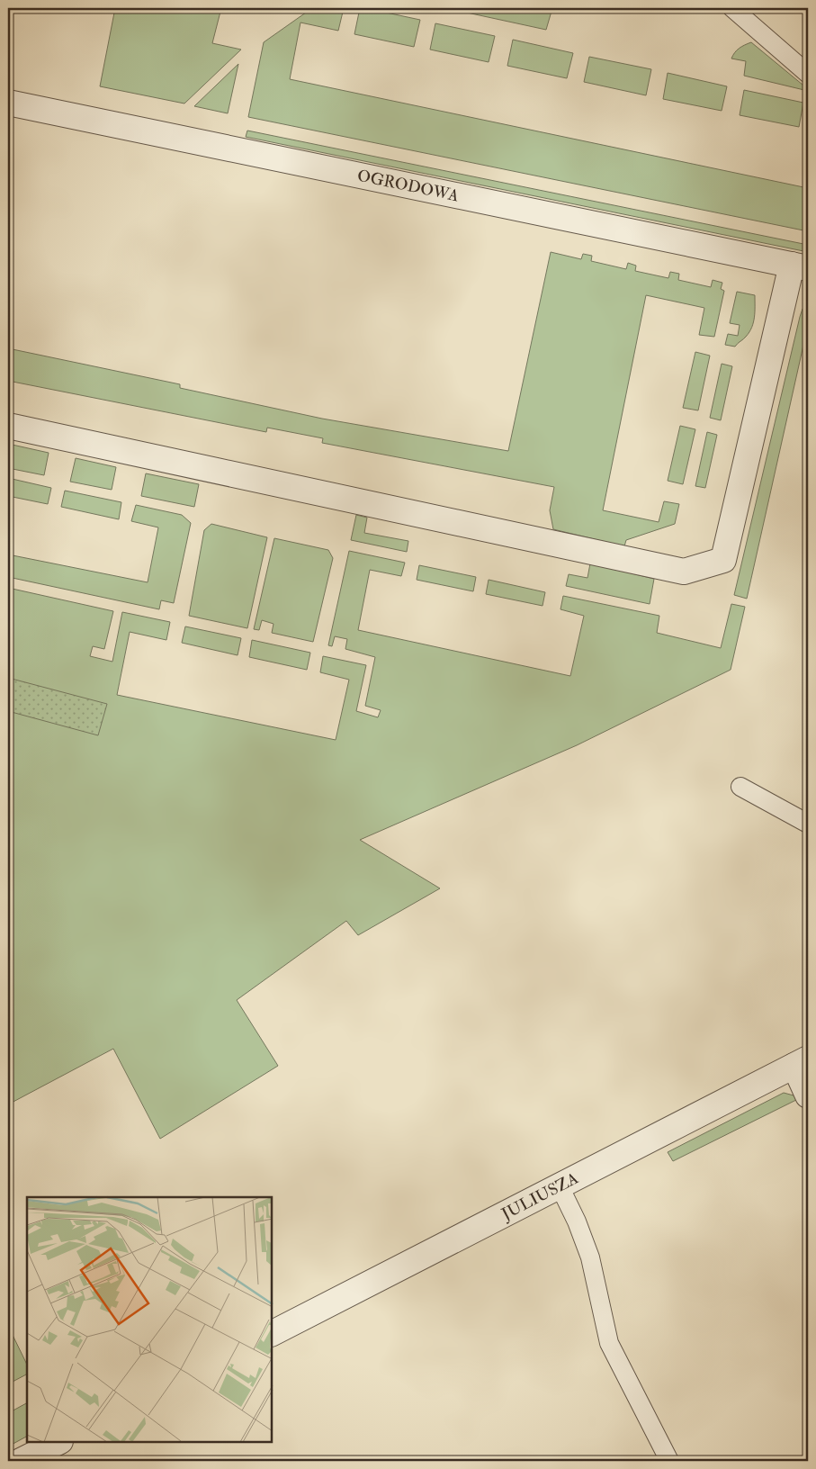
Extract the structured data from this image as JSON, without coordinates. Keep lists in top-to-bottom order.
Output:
{
  "streets": {
    "street": ["OGRODOWA", "JULIUSZA"]
  }
}
